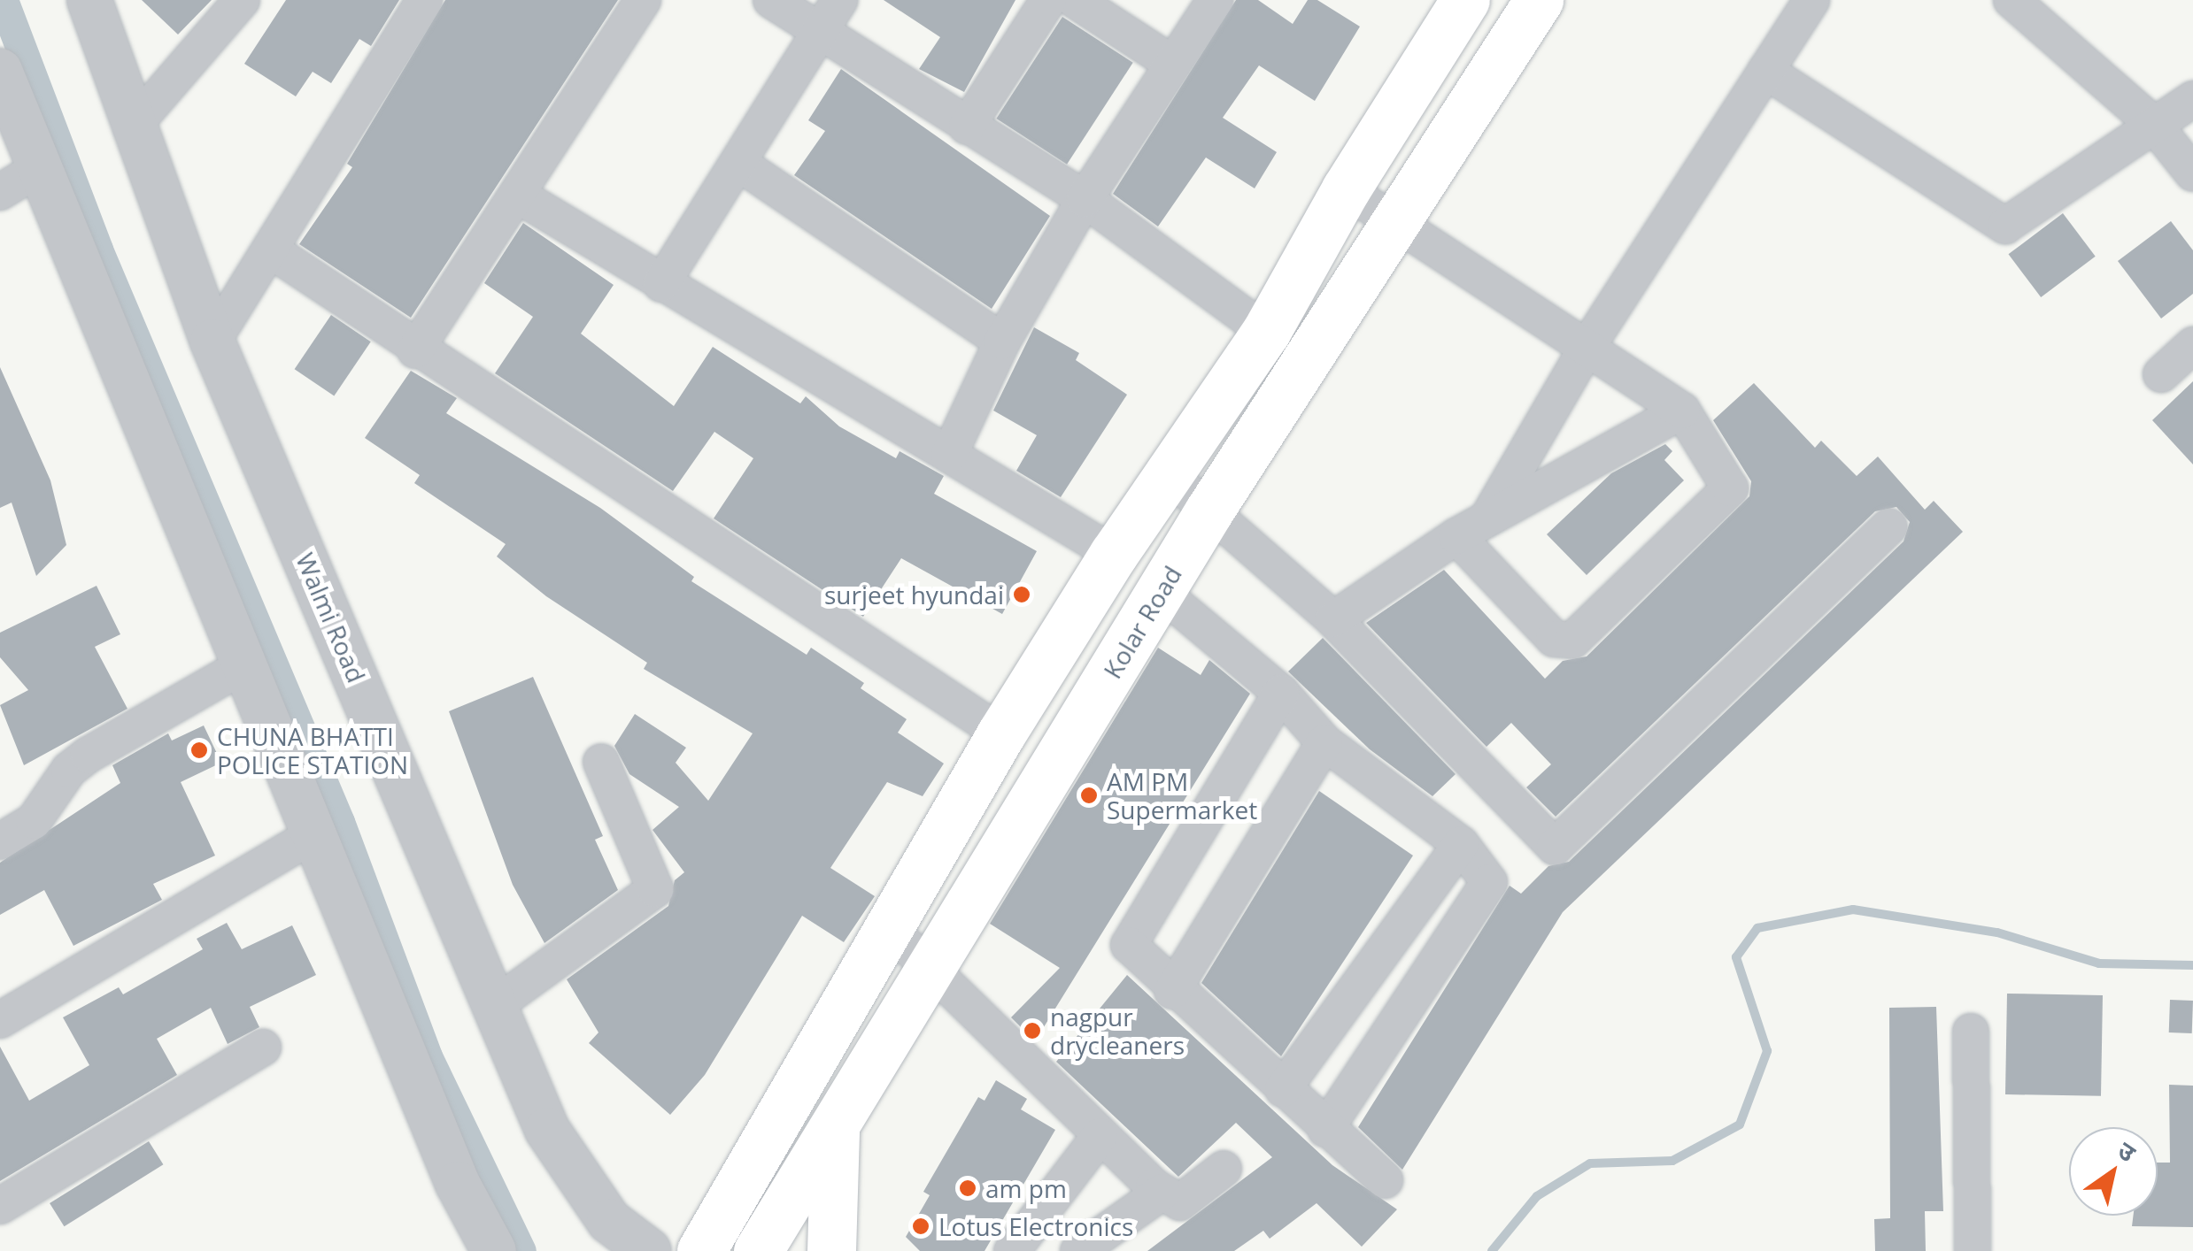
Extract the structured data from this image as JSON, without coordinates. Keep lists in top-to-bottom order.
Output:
{
  "streets": {
    "main road": ["Kolar Road"],
    "street": ["Walmi Road"]
  },
  "places": [
    "surjeet hyundai",
    "CHUNA BHATTI POLICE STATION",
    "AM PM Supermarket",
    "nagpur drycleaners",
    "am pm",
    "Lotus Electronics"
  ],
  "north": "top right"
}
